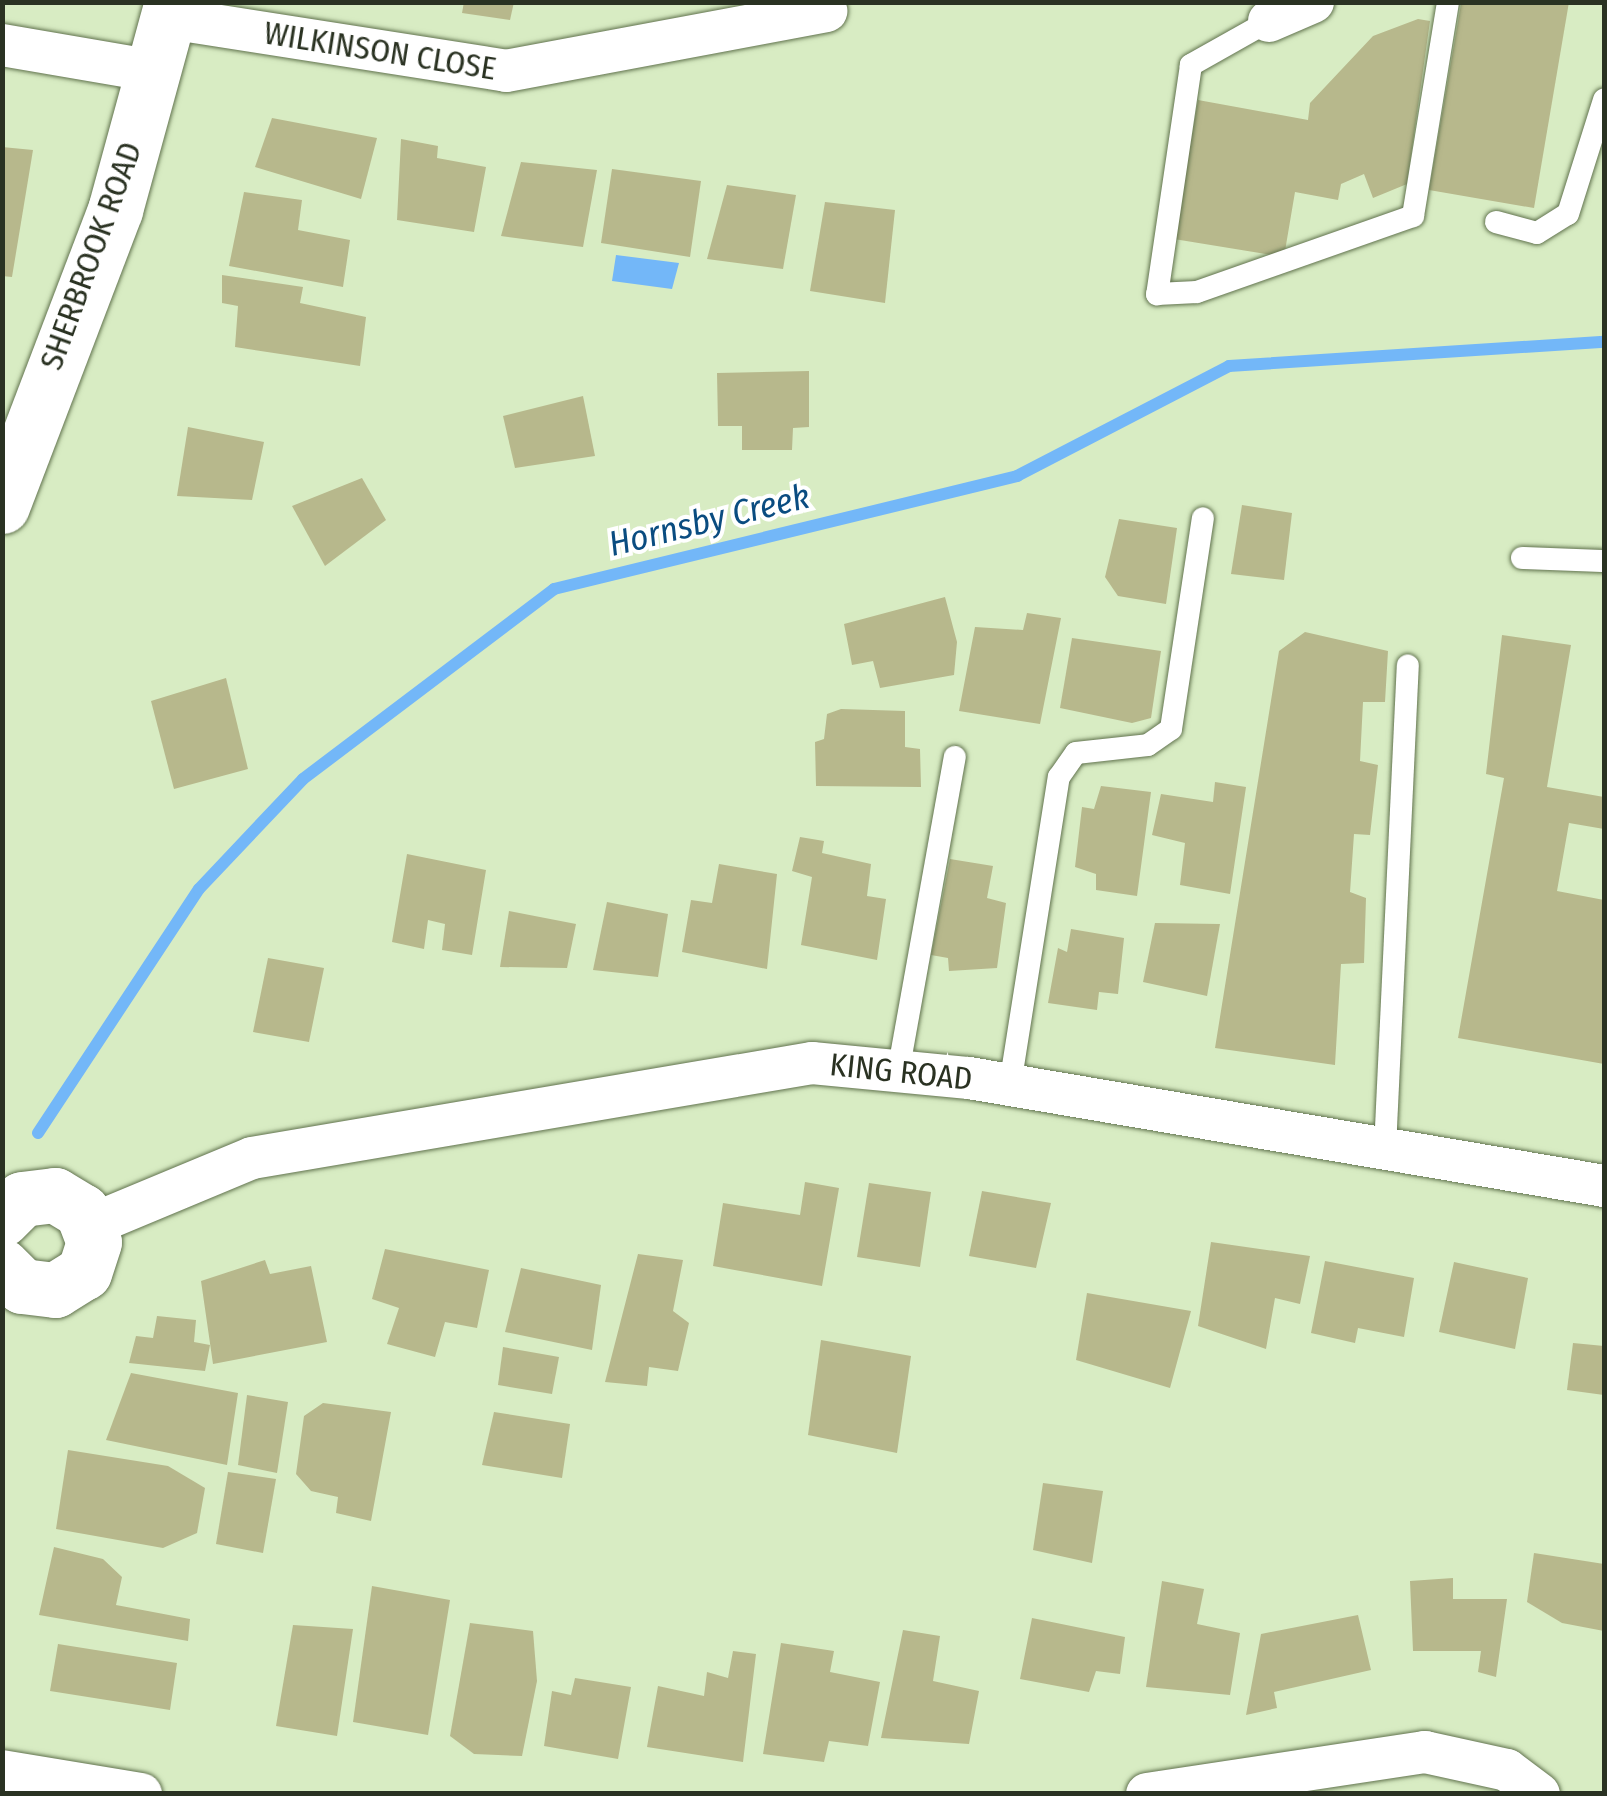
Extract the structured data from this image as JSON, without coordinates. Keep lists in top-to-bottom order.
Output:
{
  "streets": {
    "main road": ["SHERBROOK ROAD"],
    "street": ["WILKINSON CLOSE", "KING ROAD"]
  },
  "crossings": [
    ["WILKINSON CLOSE", "SHERBROOK ROAD"]
  ],
  "water": ["Hornsby Creek"]
}
